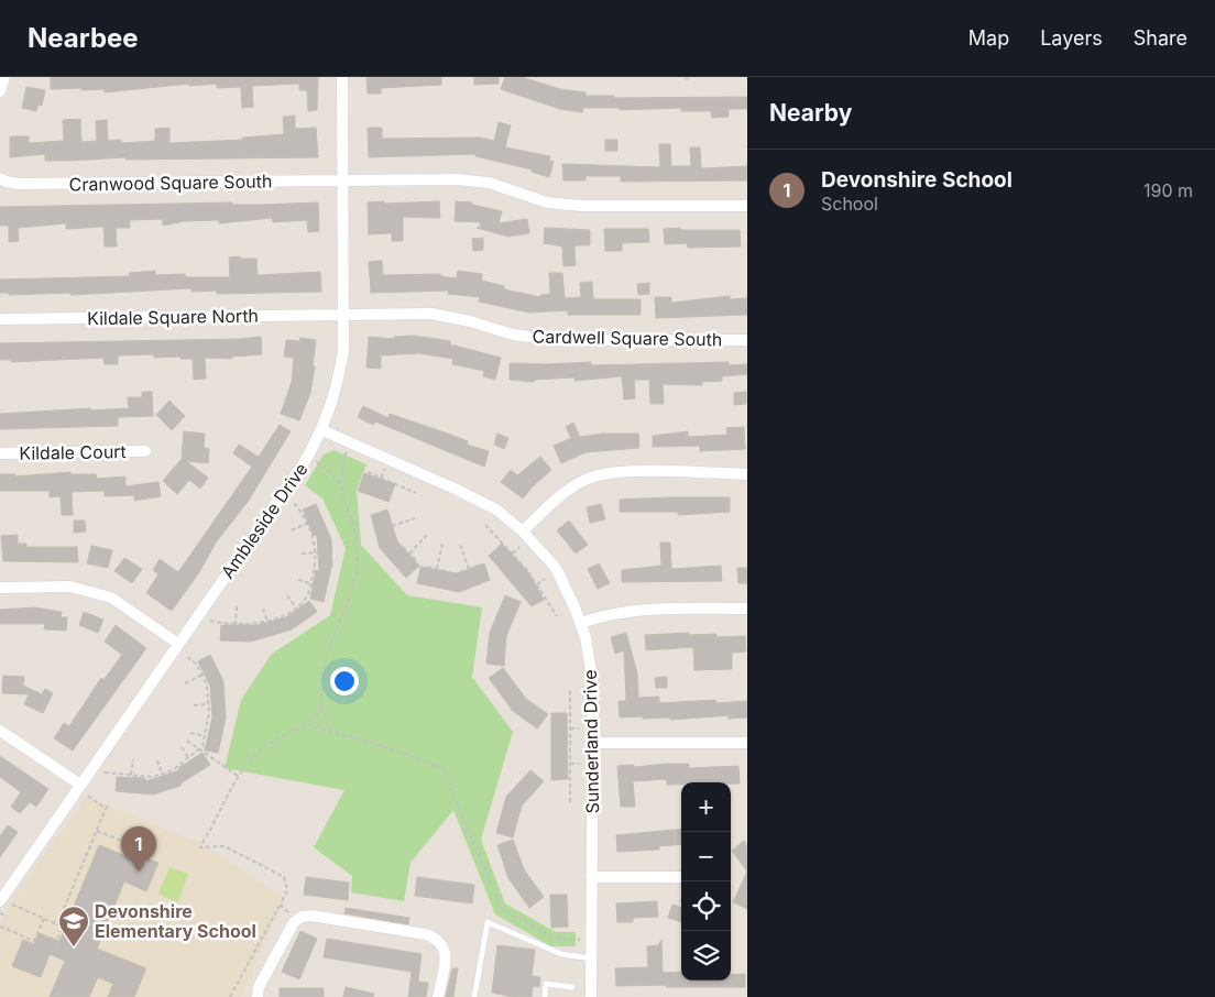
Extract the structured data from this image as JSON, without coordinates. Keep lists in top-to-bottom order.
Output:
{
  "streets": {
    "street": [
      "Cranwood Square South",
      "Kildale Square North",
      "Cardwell Square South",
      "Kildale Court",
      "Ambleside Drive",
      "Sunderland Drive"
    ]
  },
  "crossings": [
    ["Cranwood Square South", "Ambleside Drive"],
    ["Kildale Square North", "Cardwell Square South"],
    ["Kildale Square North", "Ambleside Drive"],
    ["Cardwell Square South", "Ambleside Drive"],
    ["Ambleside Drive", "Sunderland Drive"]
  ],
  "places": {
    "school or university": ["Devonshire Elementary School"]
  },
  "page": {
    "header": "Nearbee",
    "nav": ["Map", "Layers", "Share"],
    "heading": "Nearby",
    "list": [
      {
        "mark": "1",
        "name": "Devonshire School",
        "note": "School",
        "value": "190 m"
      }
    ],
    "map_buttons": ["+", "−"],
    "pins": "1"
  }
}
